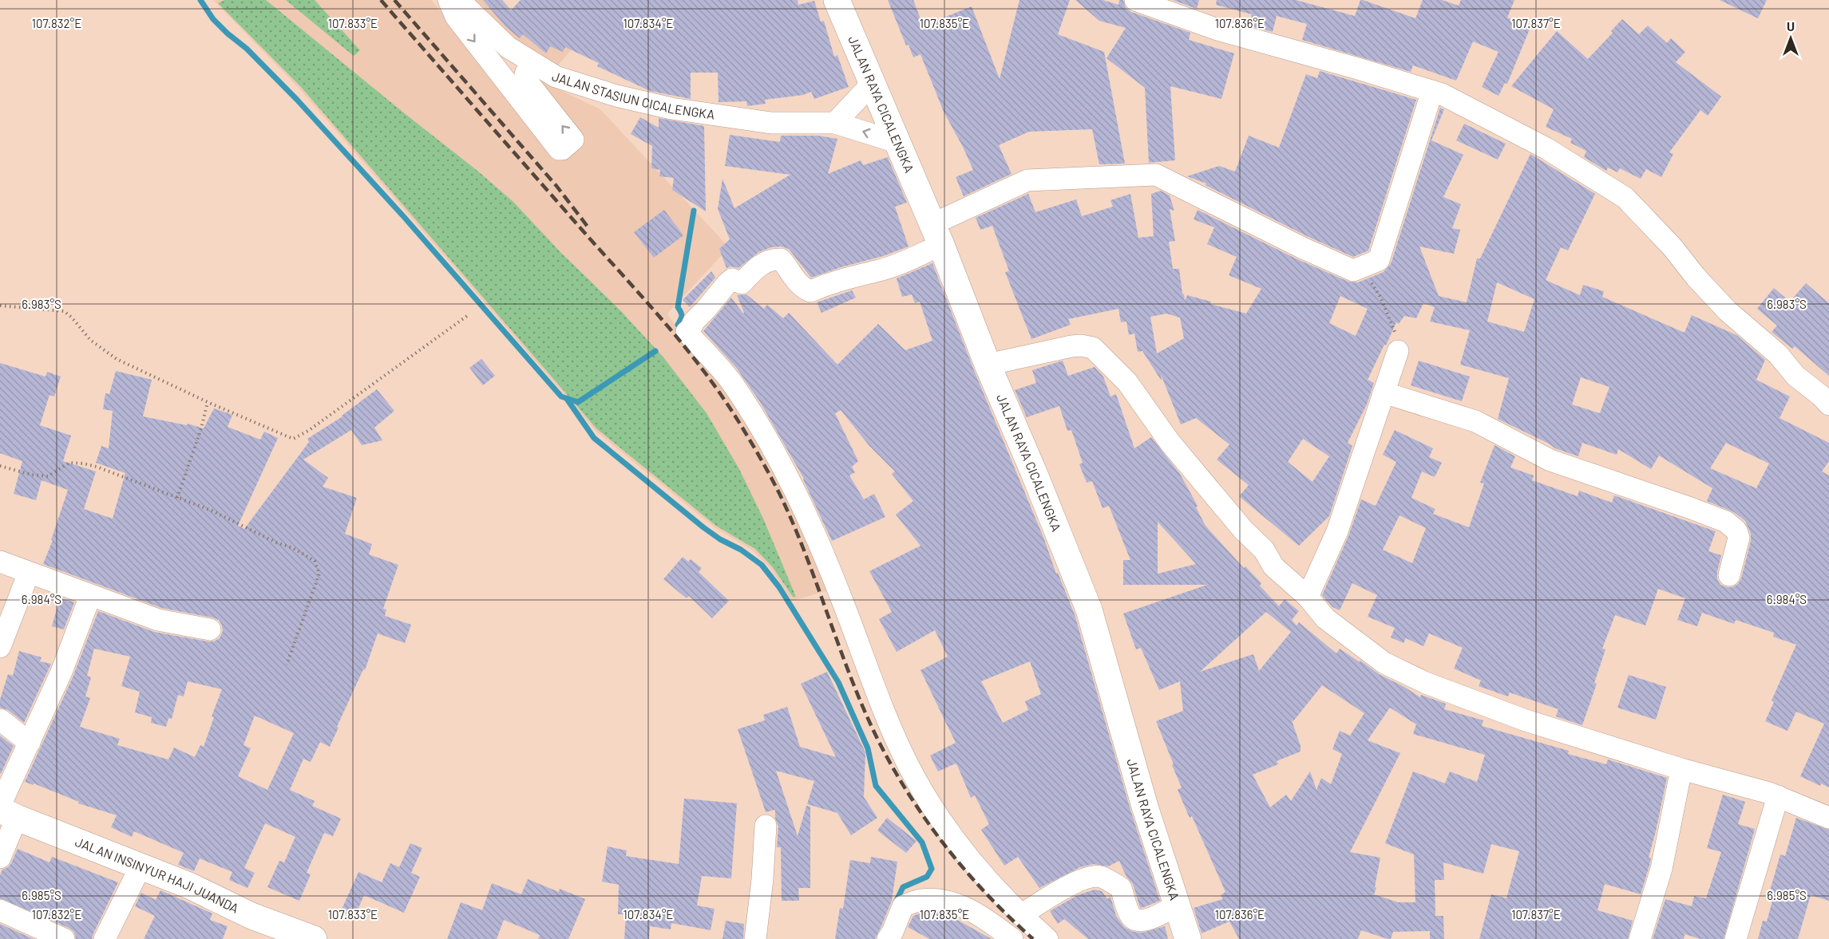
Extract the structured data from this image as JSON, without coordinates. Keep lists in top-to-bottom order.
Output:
{
  "streets": {
    "main road": ["JALAN RAYA CICALENGKA", "JALAN INSINYUR HAJI JUANDA"],
    "street": ["JALAN STASIUN CICALENGKA"]
  },
  "crossings": [
    ["JALAN STASIUN CICALENGKA", "JALAN RAYA CICALENGKA"]
  ],
  "north": "top",
  "coordinates": [
    "107.832°E",
    "107.833°E",
    "107.834°E",
    "107.835°E",
    "107.836°E",
    "107.837°E",
    "6.983°S",
    "6.984°S",
    "6.985°S"
  ]
}
